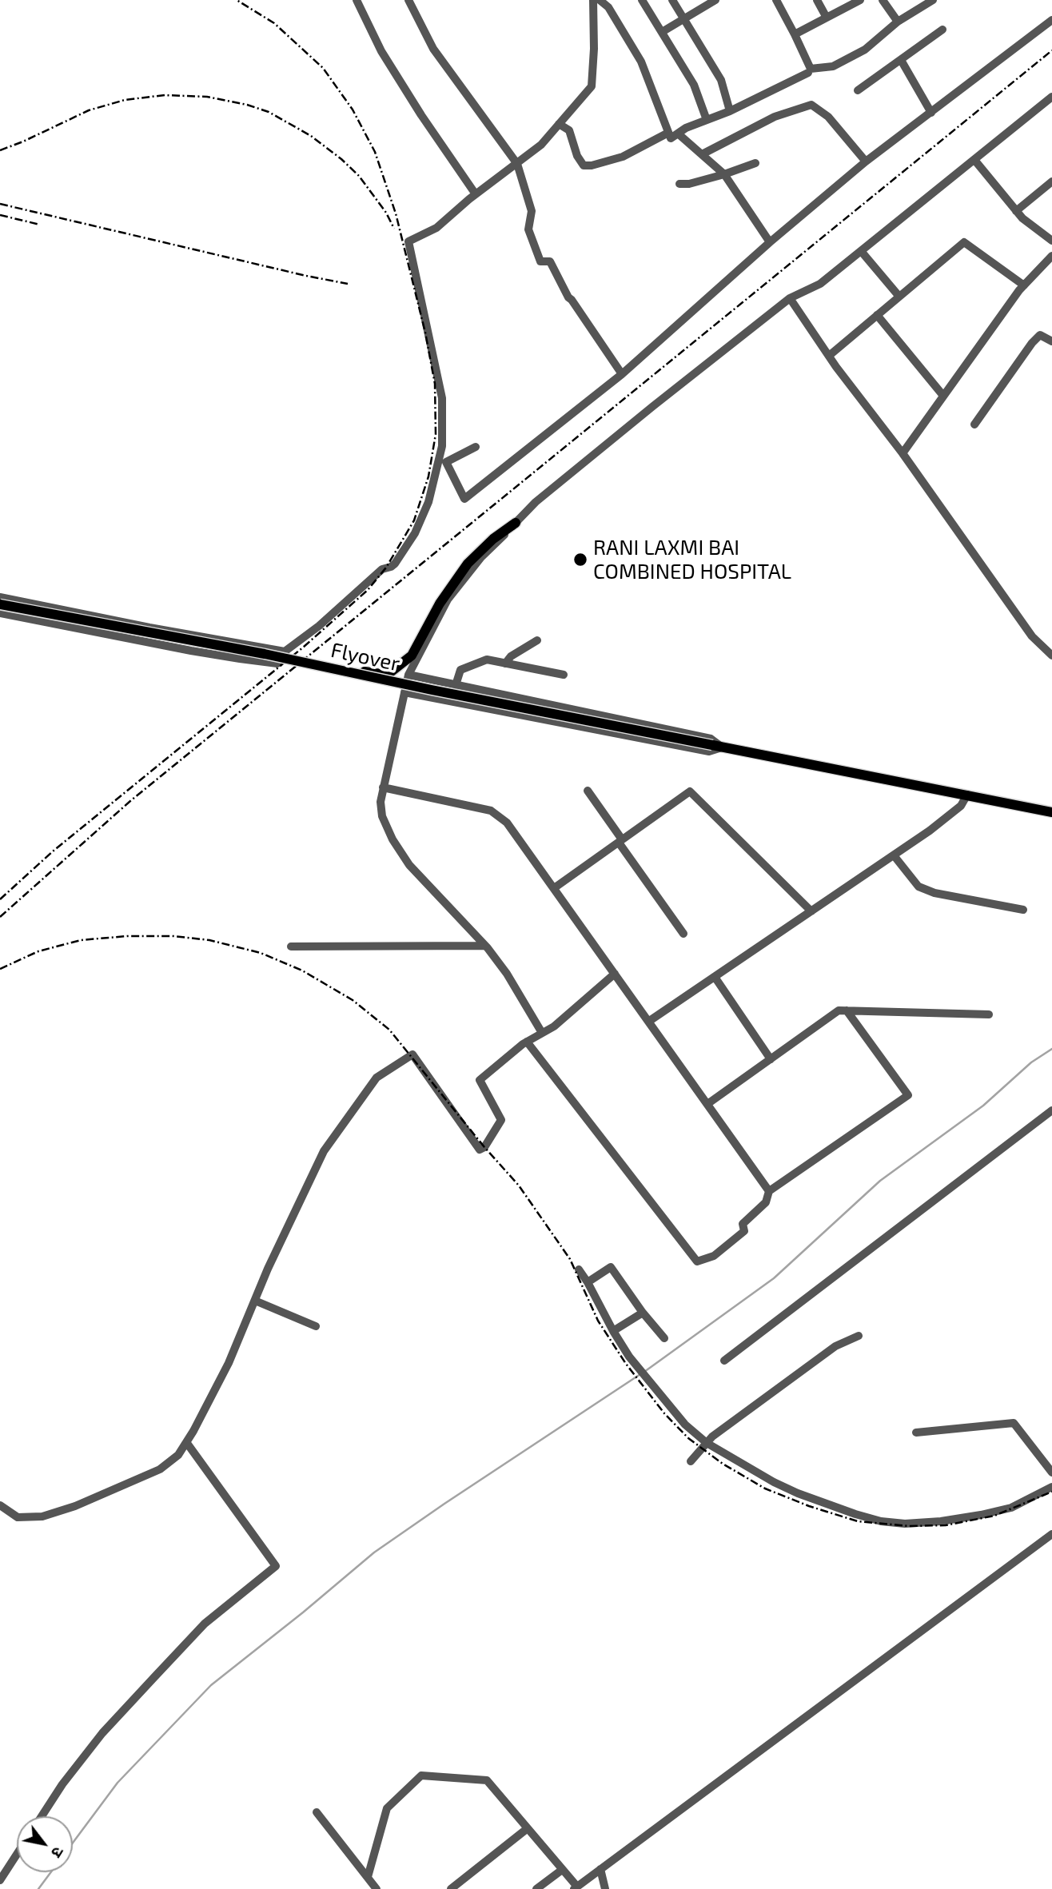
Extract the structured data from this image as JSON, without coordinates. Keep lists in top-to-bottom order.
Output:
{
  "streets": {
    "main road": ["Flyover"]
  },
  "places": ["RANI LAXMI BAI COMBINED HOSPITAL"],
  "north": "bottom right"
}
